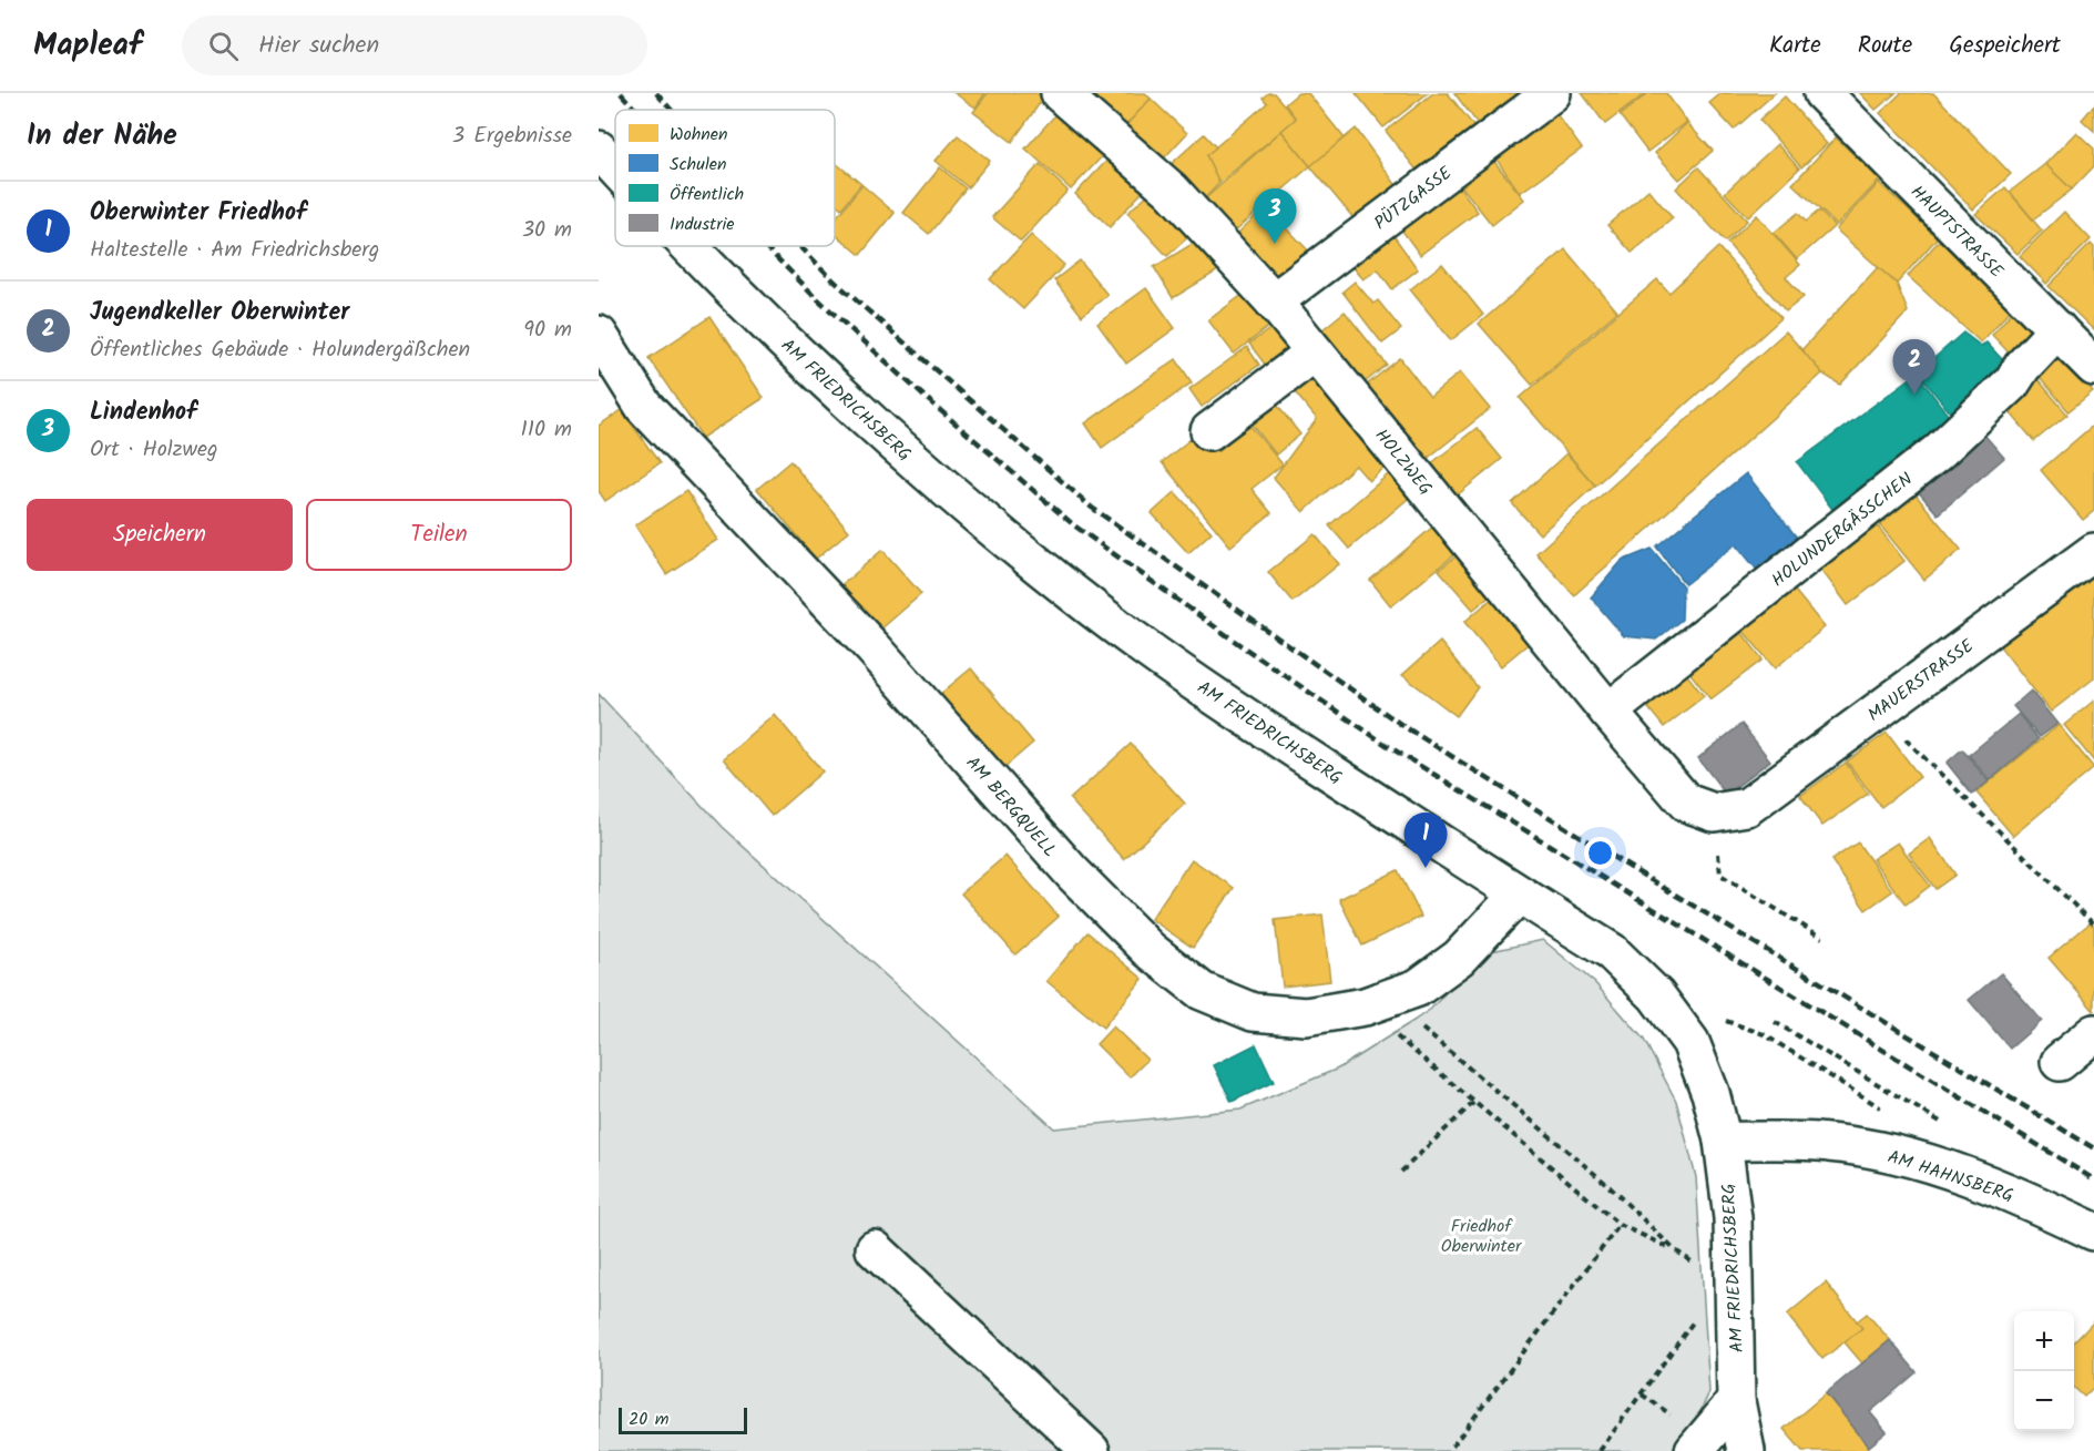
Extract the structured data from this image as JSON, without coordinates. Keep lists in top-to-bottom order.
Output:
{
  "streets": {
    "street": [
      "PÜTZGASSE",
      "HAUPTSTRASSE",
      "AM FRIEDRICHSBERG",
      "HOLZWEG",
      "HOLUNDERGÄSSCHEN",
      "MAUERSTRASSE",
      "AM BERGQUELL",
      "AM HAHNSBERG"
    ]
  },
  "crossings": [
    ["PÜTZGASSE", "HOLZWEG"],
    ["HAUPTSTRASSE", "HOLUNDERGÄSSCHEN"],
    ["AM FRIEDRICHSBERG", "AM BERGQUELL"],
    ["AM FRIEDRICHSBERG", "AM HAHNSBERG"],
    ["HOLZWEG", "HOLUNDERGÄSSCHEN"],
    ["HOLZWEG", "MAUERSTRASSE"]
  ],
  "parks": ["Friedhof Oberwinter"],
  "legend": [
    "Wohnen",
    "Schulen",
    "Öffentlich",
    "Industrie"
  ],
  "scale_bar": "20 m",
  "page": {
    "header": "Mapleaf",
    "search": "Hier suchen",
    "nav": ["Karte", "Route", "Gespeichert"],
    "heading": ["In der Nähe", "3 Ergebnisse"],
    "list": [
      {
        "mark": "1",
        "name": "Oberwinter Friedhof",
        "note": "Haltestelle · Am Friedrichsberg",
        "value": "30 m"
      },
      {
        "mark": "2",
        "name": "Jugendkeller Oberwinter",
        "note": "Öffentliches Gebäude · Holundergäßchen",
        "value": "90 m"
      },
      {
        "mark": "3",
        "name": "Lindenhof",
        "note": "Ort · Holzweg",
        "value": "110 m"
      }
    ],
    "pins": ["3", "2", "1"],
    "buttons": ["Speichern", "Teilen"],
    "map_buttons": ["+", "−"],
    "scale": "20 m"
  }
}
